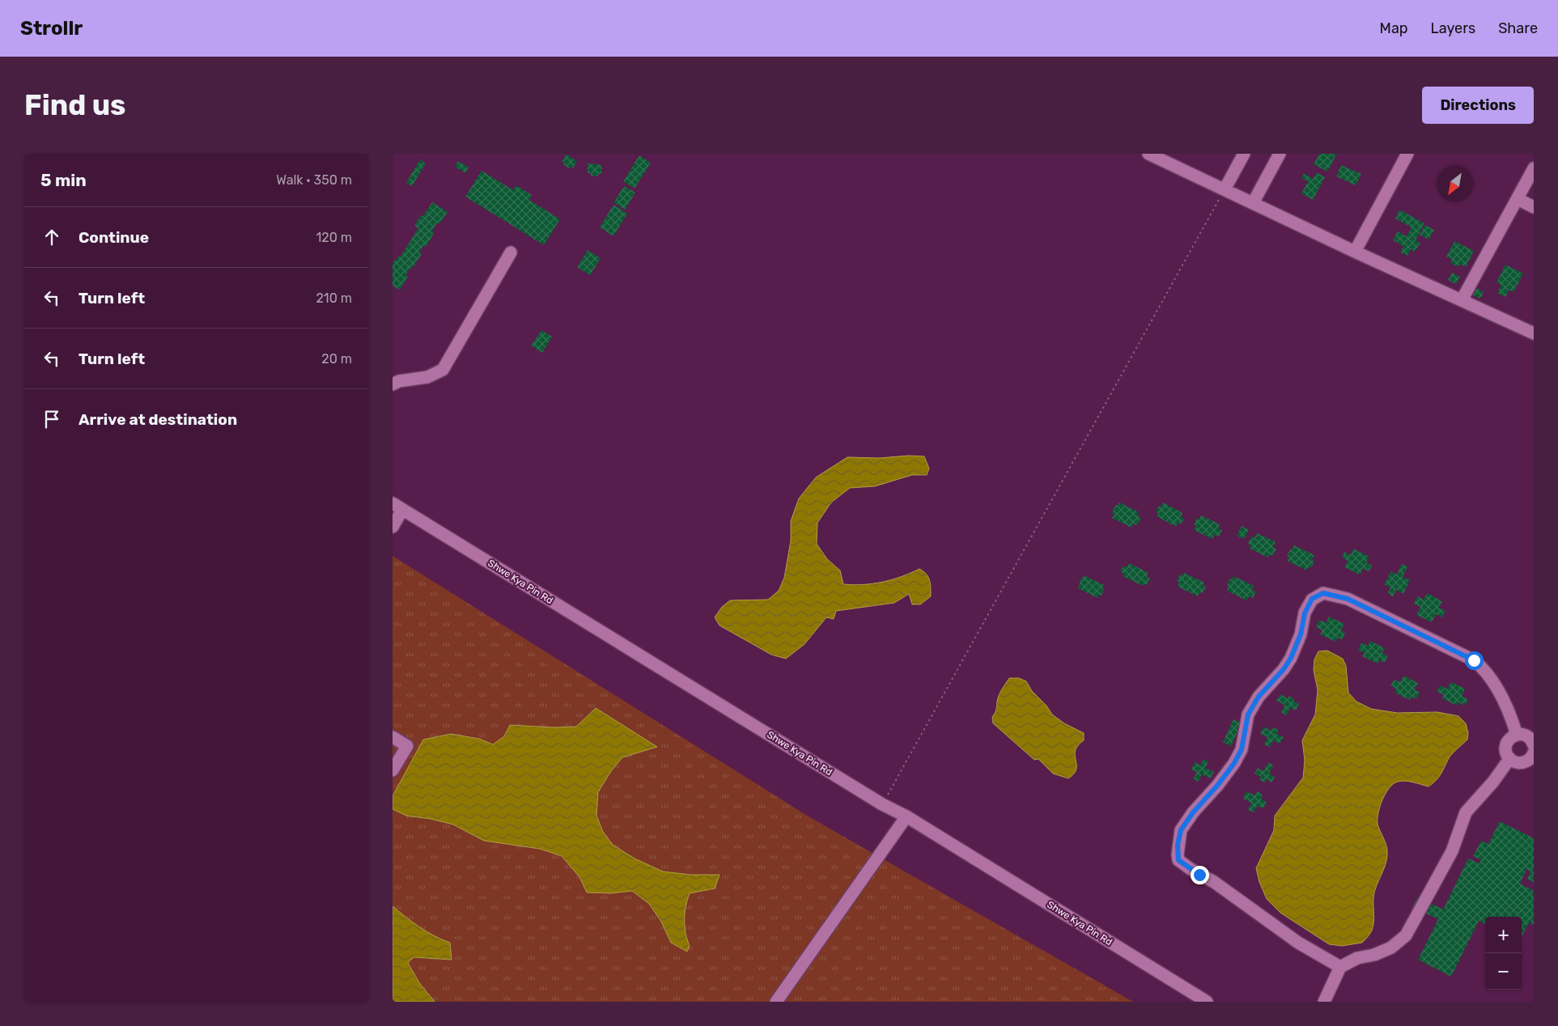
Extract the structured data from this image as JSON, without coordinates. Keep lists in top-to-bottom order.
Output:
{
  "streets": {
    "street": ["Shwe Kya Pin Rd"]
  },
  "north": "bottom left",
  "page": {
    "header": "Strollr",
    "nav": ["Map", "Layers", "Share"],
    "buttons": "Directions",
    "title": "Find us",
    "heading": ["5 min", "Walk · 350 m"],
    "list": [
      ["Continue", "120 m"],
      ["Turn left", "210 m"],
      ["Turn left", "20 m"],
      "Arrive at destination"
    ],
    "map_buttons": ["+", "−"]
  }
}
